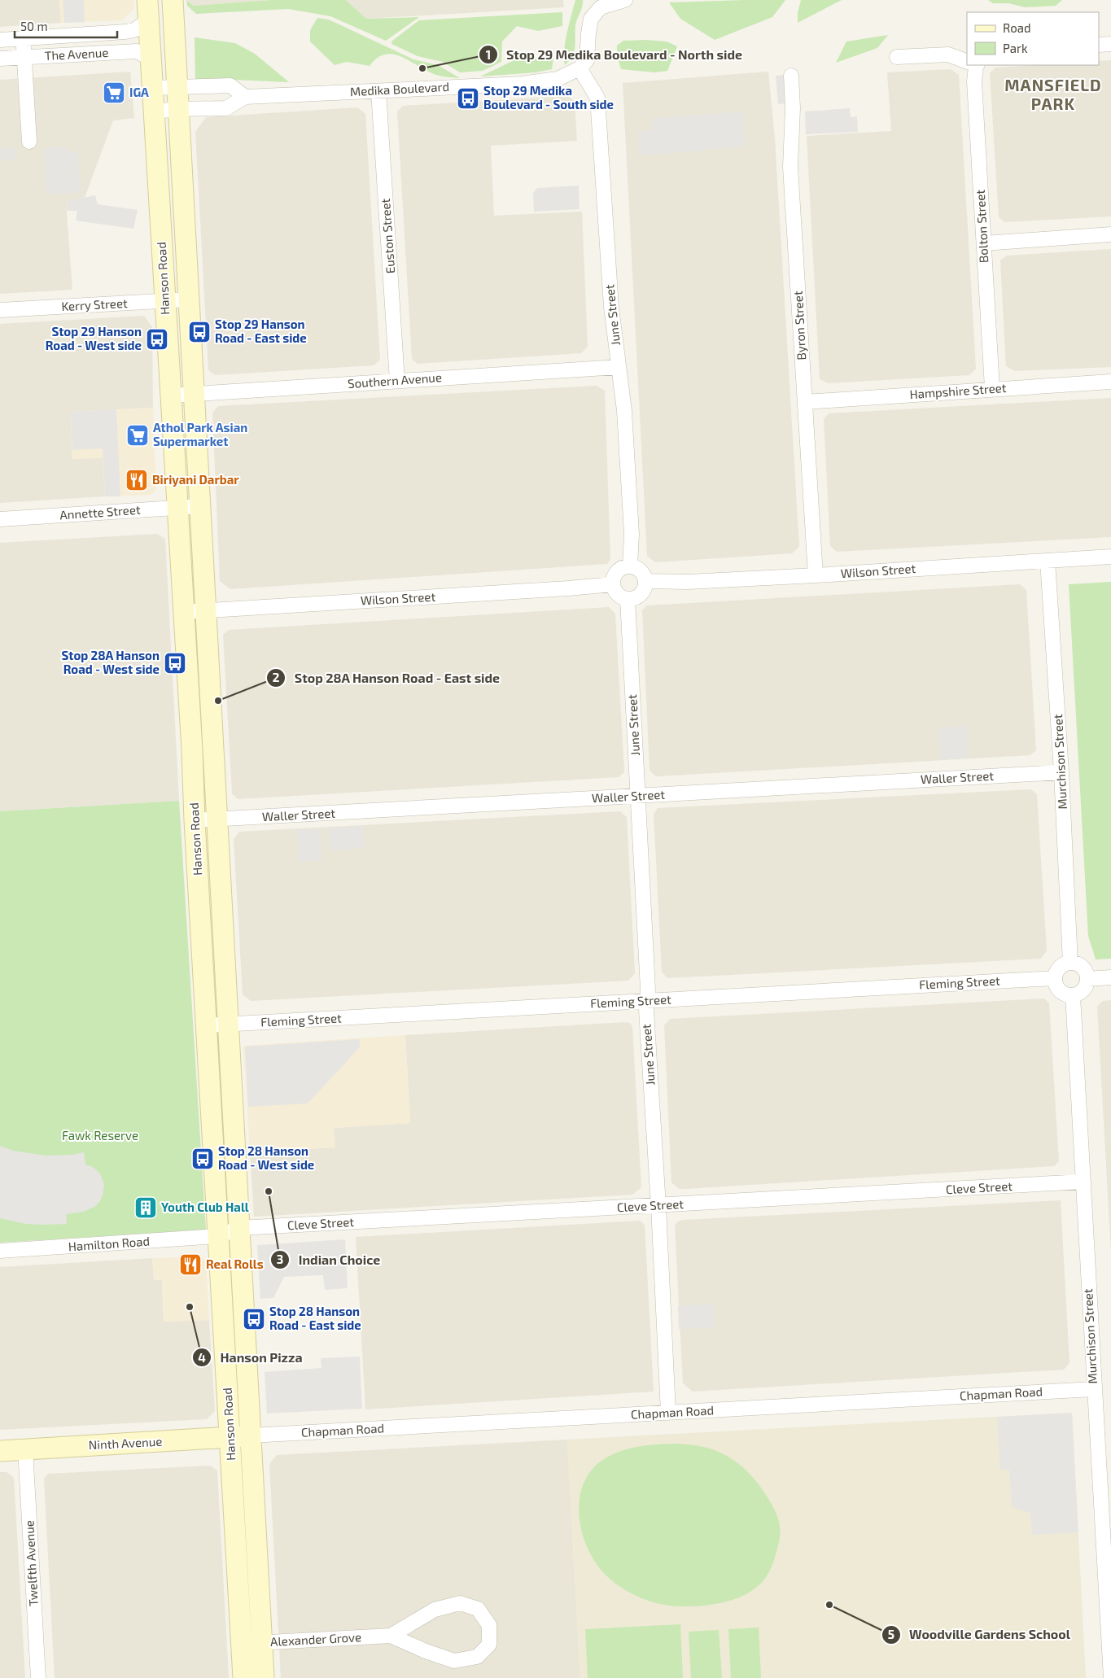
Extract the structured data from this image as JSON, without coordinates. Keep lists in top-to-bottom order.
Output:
{
  "streets": {
    "main road": ["Hanson Road", "Ninth Avenue"],
    "street": [
      "The Avenue",
      "Medika Boulevard",
      "Bolton Street",
      "Euston Street",
      "Kerry Street",
      "June Street",
      "Byron Street",
      "Southern Avenue",
      "Hampshire Street",
      "Annette Street",
      "Wilson Street",
      "Murchison Street",
      "Waller Street",
      "Fleming Street",
      "Cleve Street",
      "Hamilton Road",
      "Chapman Road",
      "Twelfth Avenue",
      "Alexander Grove"
    ]
  },
  "crossings": [
    ["The Avenue", "Hanson Road"],
    ["Medika Boulevard", "Euston Street"],
    ["Medika Boulevard", "Hanson Road"],
    ["Medika Boulevard", "June Street"],
    ["Bolton Street", "Hampshire Street"],
    ["Euston Street", "Southern Avenue"],
    ["Hanson Road", "Kerry Street"],
    ["Hanson Road", "Southern Avenue"],
    ["Hanson Road", "Annette Street"],
    ["Hanson Road", "Wilson Street"],
    ["Hanson Road", "Waller Street"],
    ["Hanson Road", "Fleming Street"],
    ["Hanson Road", "Cleve Street"],
    ["Hanson Road", "Hamilton Road"],
    ["Hanson Road", "Chapman Road"],
    ["Hanson Road", "Ninth Avenue"],
    ["Hanson Road", "Alexander Grove"],
    ["June Street", "Southern Avenue"],
    ["June Street", "Wilson Street"],
    ["June Street", "Waller Street"],
    ["June Street", "Fleming Street"],
    ["June Street", "Cleve Street"],
    ["June Street", "Chapman Road"],
    ["Byron Street", "Hampshire Street"],
    ["Byron Street", "Wilson Street"],
    ["Wilson Street", "Murchison Street"],
    ["Murchison Street", "Waller Street"],
    ["Murchison Street", "Fleming Street"],
    ["Murchison Street", "Cleve Street"],
    ["Murchison Street", "Chapman Road"],
    ["Cleve Street", "Hamilton Road"],
    ["Chapman Road", "Ninth Avenue"],
    ["Ninth Avenue", "Twelfth Avenue"]
  ],
  "districts": ["MANSFIELD PARK"],
  "parks": ["Fawk Reserve"],
  "places": {
    "other": [
      "Stop 29 Medika Boulevard - North side",
      "Stop 28A Hanson Road - East side",
      "Indian Choice",
      "Hanson Pizza",
      "Woodville Gardens School"
    ],
    "supermarket": ["IGA", "Athol Park Asian Supermarket"],
    "bus stop": [
      "Stop 29 Medika Boulevard - South side",
      "Stop 29 Hanson Road - East side",
      "Stop 29 Hanson Road - West side",
      "Stop 28A Hanson Road - West side",
      "Stop 28 Hanson Road - West side",
      "Stop 28 Hanson Road - East side"
    ],
    "restaurant": ["Biriyani Darbar", "Real Rolls"],
    "building": ["Youth Club Hall"]
  },
  "legend": ["Road", "Park"],
  "scale_bar": "50 m"
}
